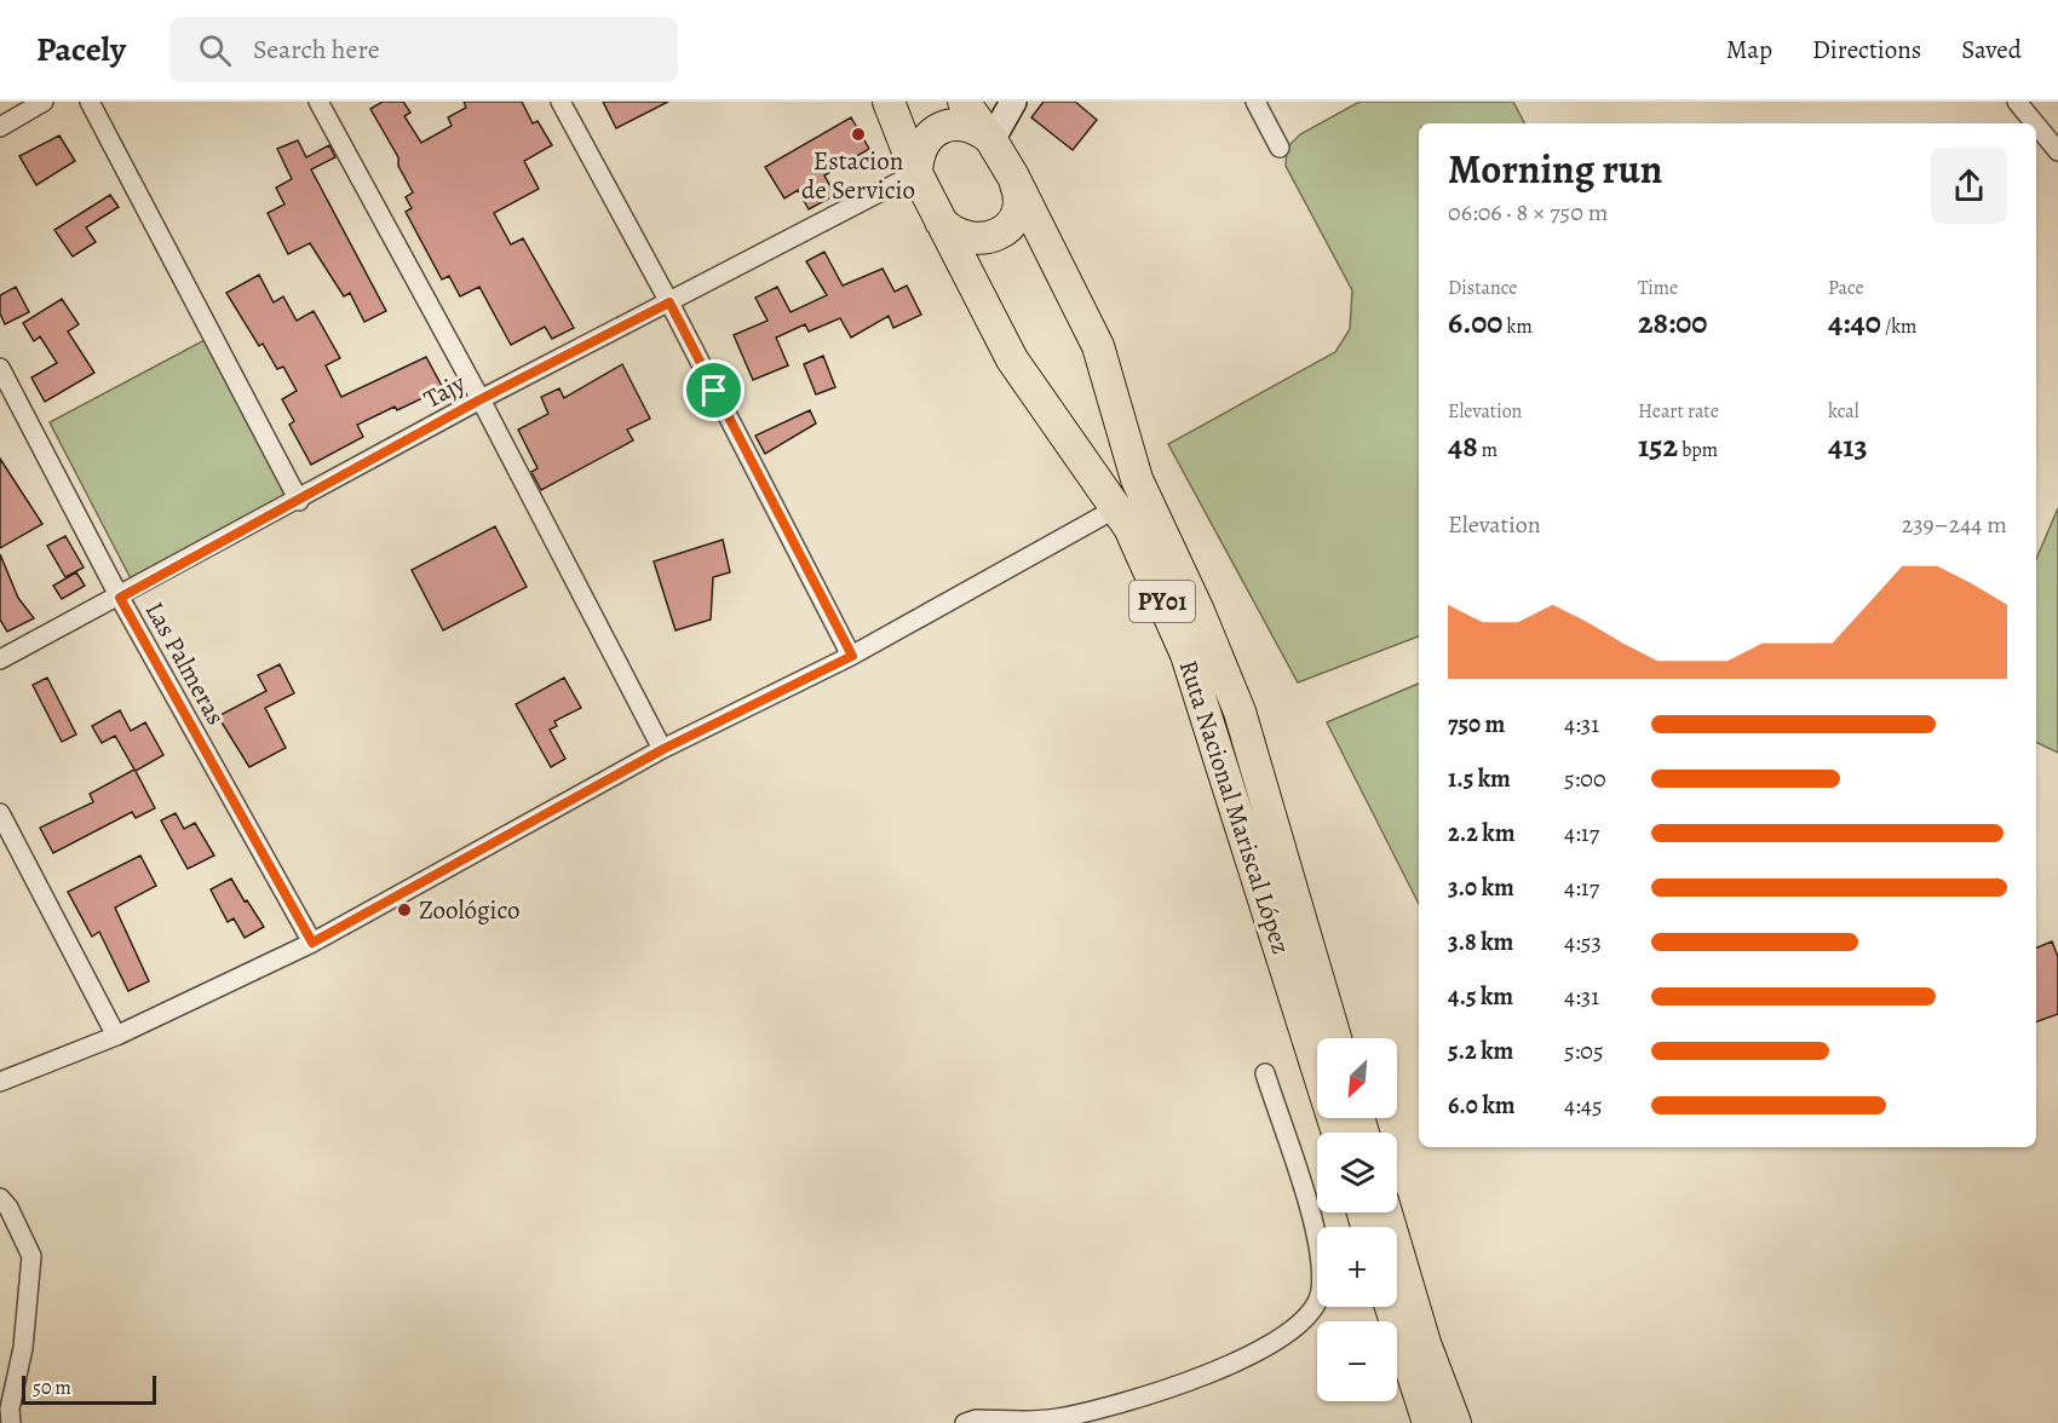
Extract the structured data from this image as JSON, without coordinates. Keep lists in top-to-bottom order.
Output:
{
  "streets": {
    "highway": ["PY01", "Ruta Nacional Mariscal López"],
    "street": ["Tajy", "Las Palmeras"]
  },
  "crossings": [
    ["Tajy", "Las Palmeras"],
    ["Tajy", "Ruta Nacional Mariscal López"]
  ],
  "places": ["Estacion de Servicio", "Zoológico"],
  "scale_bar": "50 m",
  "north": "bottom left",
  "page": {
    "header": "Pacely",
    "search": "Search here",
    "nav": ["Map", "Directions", "Saved"],
    "heading": ["Morning run", "06:06 · 8 × 750 m"],
    "stats": [
      ["Distance", "6.00 km"],
      ["Time", "28:00"],
      ["Pace", "4:40 /km"],
      ["Elevation", "48 m"],
      ["Heart rate", "152 bpm"],
      ["kcal", "413"]
    ],
    "chart": ["Elevation", "239–244 m"],
    "list": [
      {
        "name": "750 m",
        "note": "4:31"
      },
      {
        "name": "1.5 km",
        "note": "5:00"
      },
      {
        "name": "2.2 km",
        "note": "4:17"
      },
      {
        "name": "3.0 km",
        "note": "4:17"
      },
      {
        "name": "3.8 km",
        "note": "4:53"
      },
      {
        "name": "4.5 km",
        "note": "4:31"
      },
      {
        "name": "5.2 km",
        "note": "5:05"
      },
      {
        "name": "6.0 km",
        "note": "4:45"
      }
    ],
    "map_buttons": ["+", "−"],
    "scale": "50 m"
  }
}
